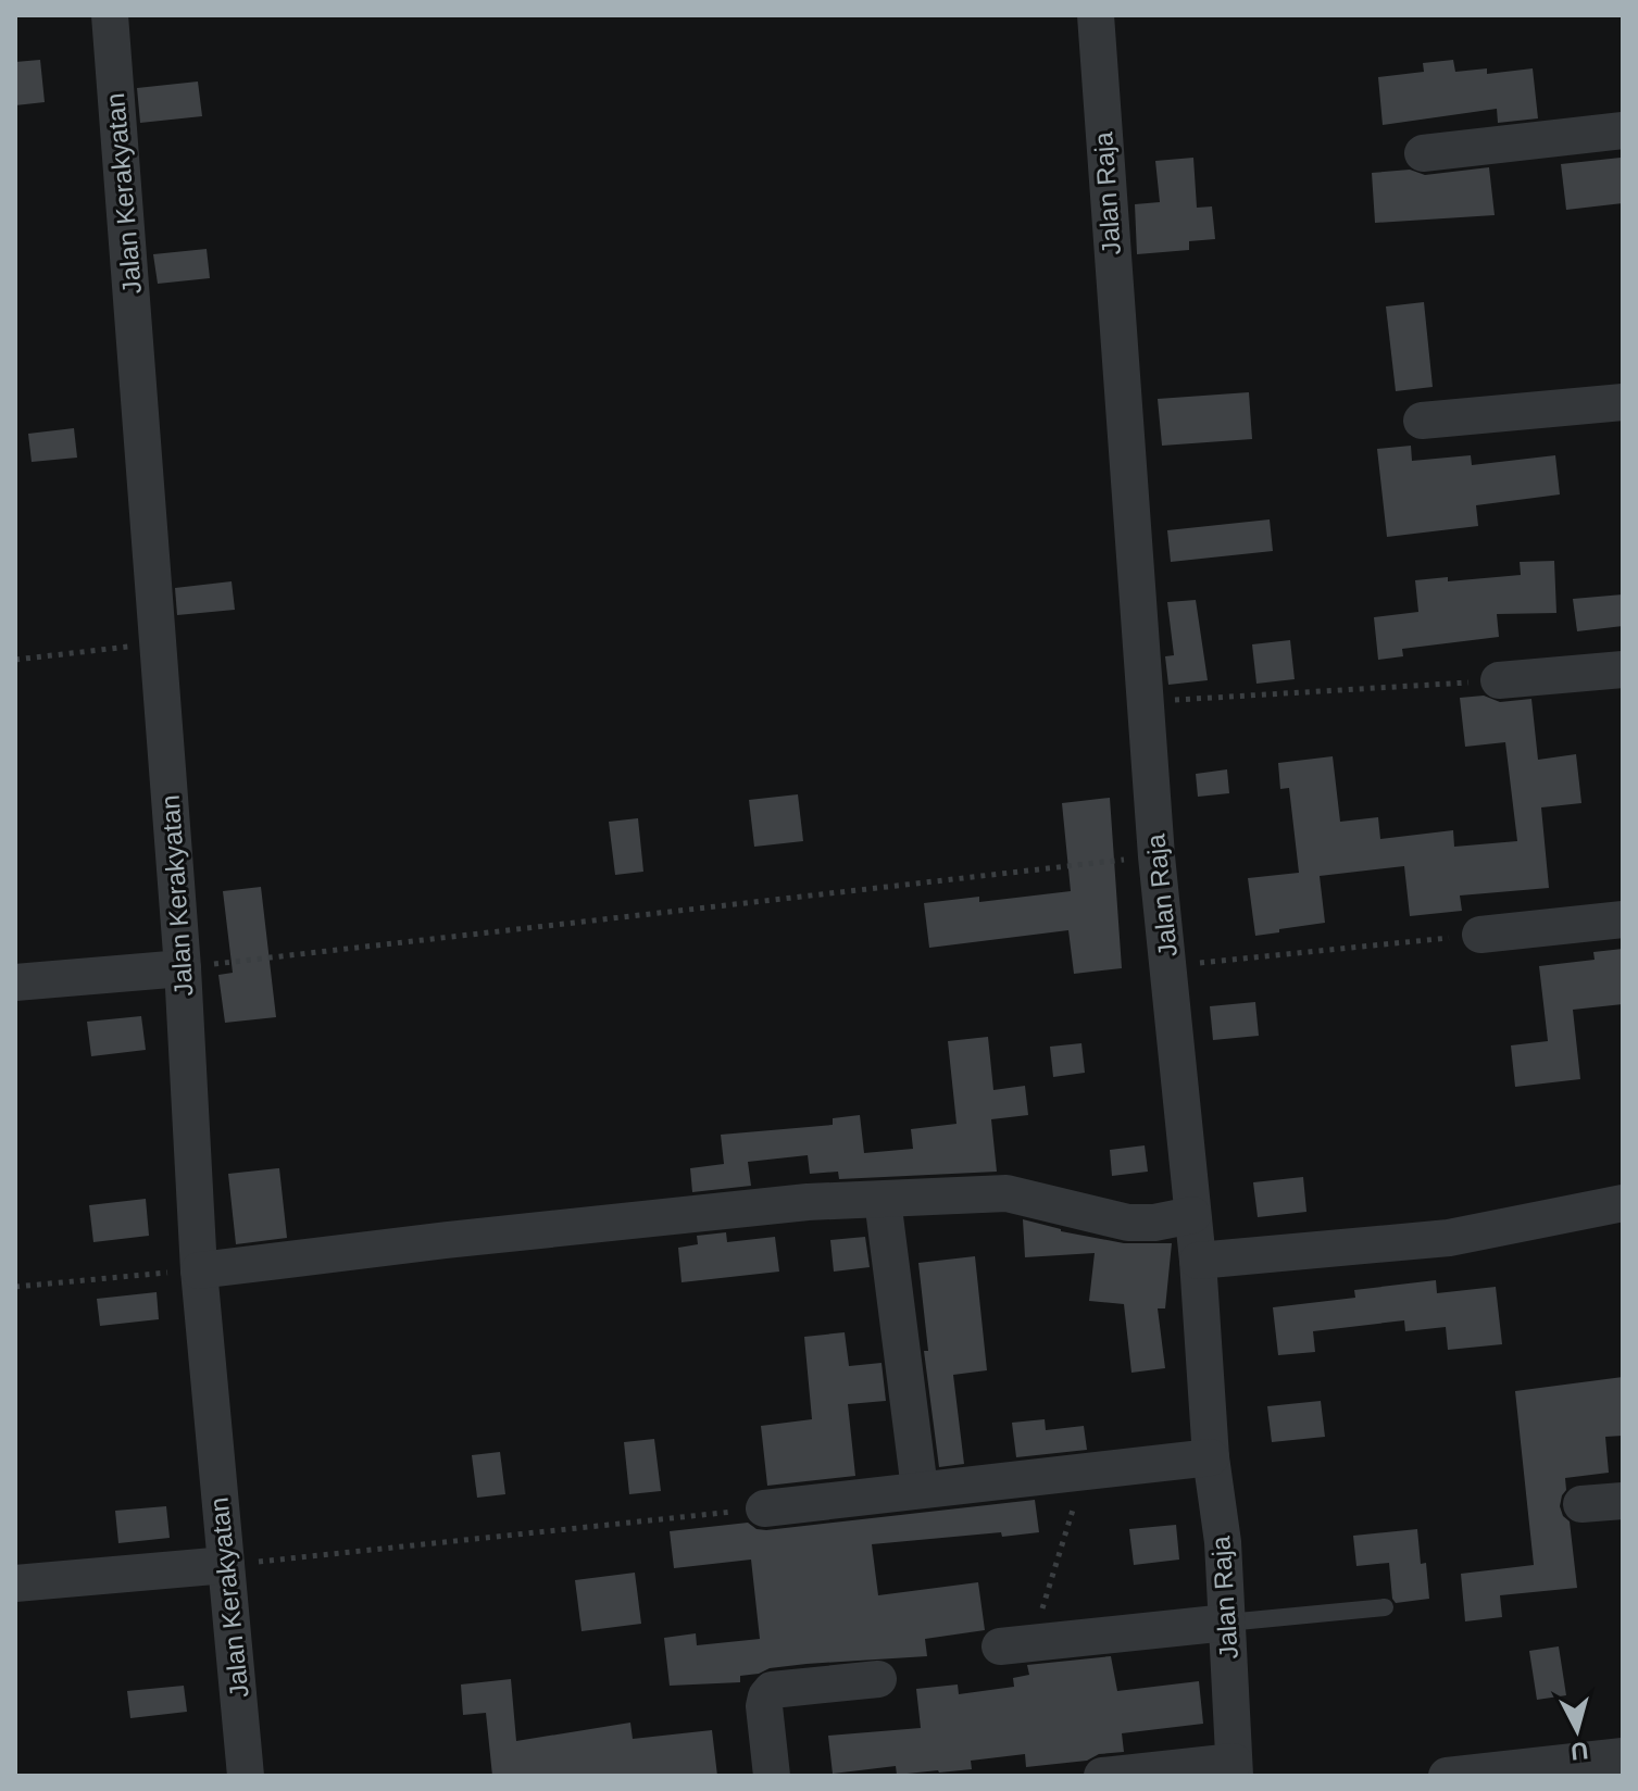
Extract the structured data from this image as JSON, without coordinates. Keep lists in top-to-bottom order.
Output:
{
  "streets": {
    "street": ["Jalan Kerakyatan", "Jalan Raja"]
  },
  "north": "bottom"
}
